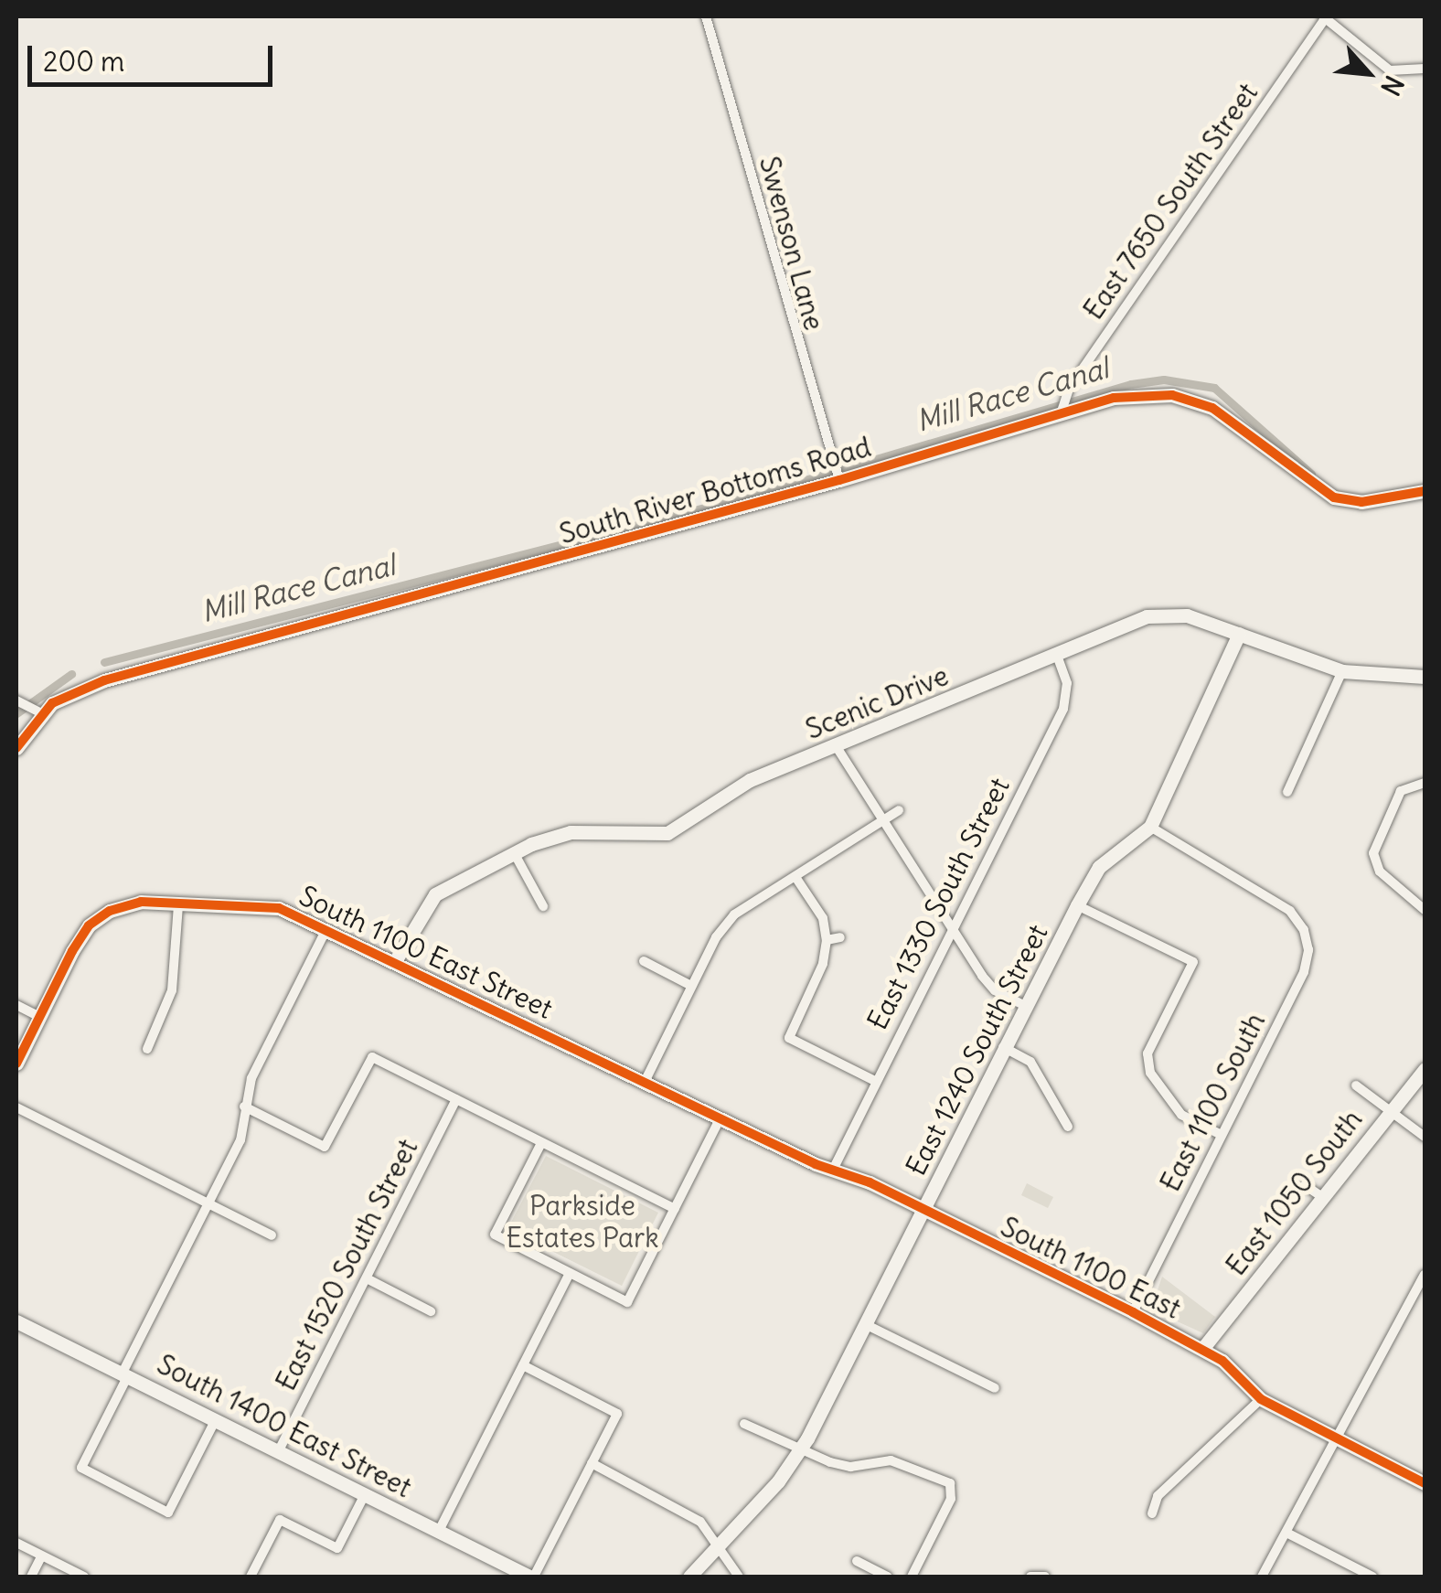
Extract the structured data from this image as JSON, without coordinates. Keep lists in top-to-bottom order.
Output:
{
  "streets": {
    "street": [
      "East 7650 South Street",
      "Swenson Lane",
      "South River Bottoms Road",
      "Scenic Drive",
      "East 1330 South Street",
      "South 1100 East Street",
      "East 1240 South Street",
      "East 1100 South",
      "East 1050 South",
      "East 1520 South Street",
      "South 1100 East",
      "South 1400 East Street"
    ]
  },
  "crossings": [
    ["East 7650 South Street", "South River Bottoms Road"],
    ["Swenson Lane", "South River Bottoms Road"],
    ["Scenic Drive", "East 1330 South Street"],
    ["Scenic Drive", "South 1100 East Street"],
    ["Scenic Drive", "East 1240 South Street"],
    ["East 1330 South Street", "South 1100 East"],
    ["South 1100 East Street", "South 1100 East"],
    ["East 1240 South Street", "East 1100 South"],
    ["East 1240 South Street", "South 1100 East"],
    ["East 1100 South", "South 1100 East"],
    ["East 1050 South", "South 1100 East"],
    ["East 1520 South Street", "South 1400 East Street"]
  ],
  "water": ["Mill Race Canal"],
  "parks": ["Parkside Estates Park"],
  "scale_bar": "200 m",
  "north": "bottom right"
}
